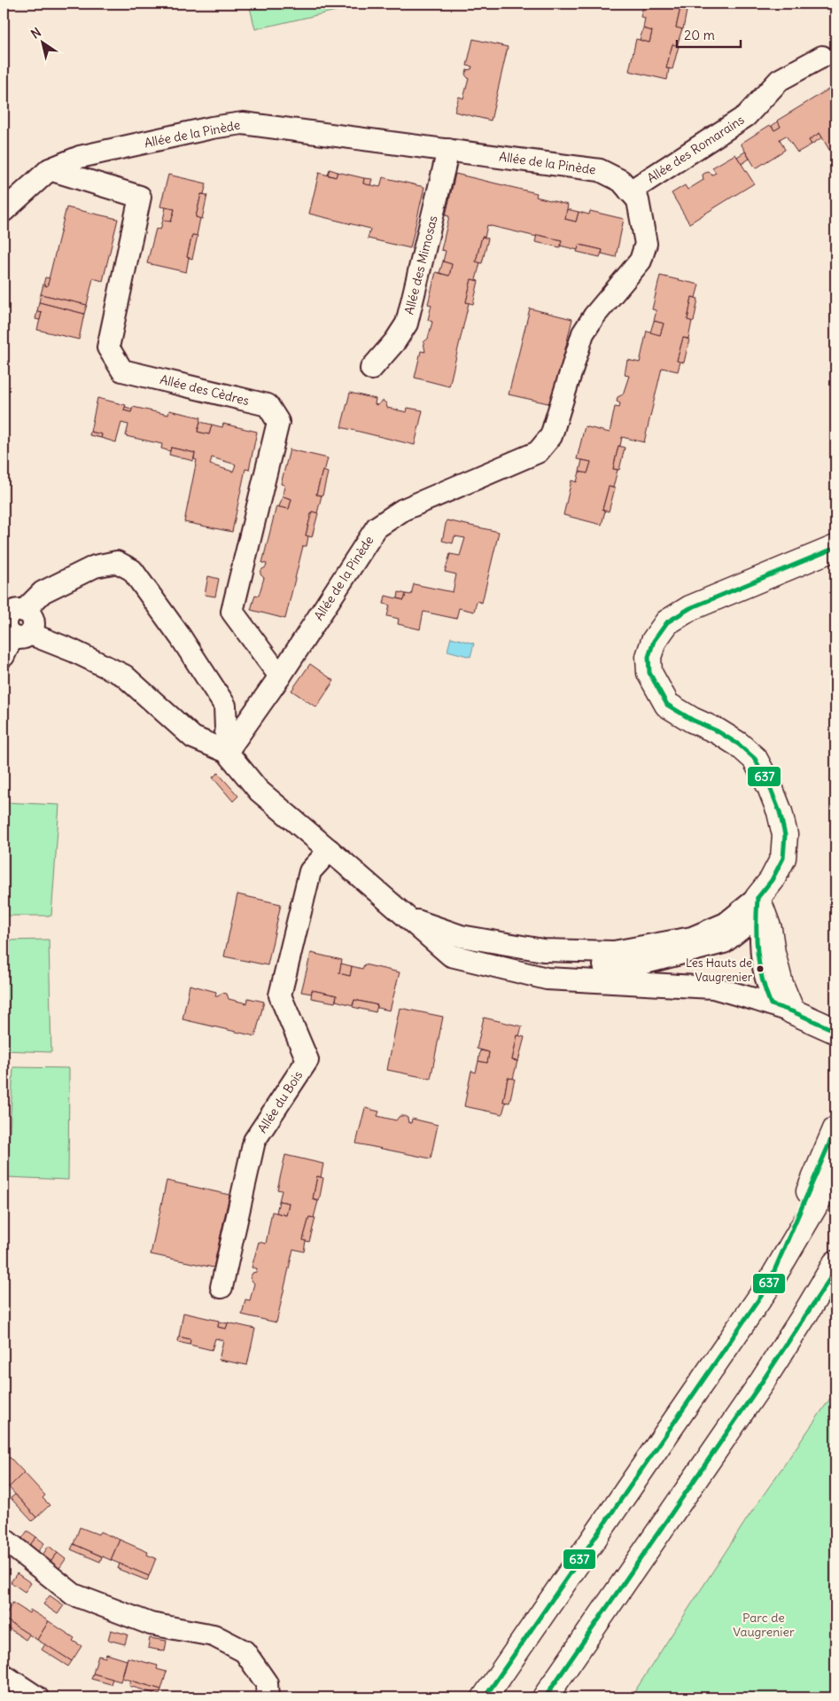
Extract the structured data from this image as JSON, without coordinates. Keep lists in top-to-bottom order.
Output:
{
  "streets": {
    "street": [
      "Allée de la Pinède",
      "Allée des Romarains",
      "Allée des Mimosas",
      "Allée des Cèdres",
      "Allée du Bois"
    ]
  },
  "crossings": [
    ["Allée de la Pinède", "Allée des Romarains"],
    ["Allée de la Pinède", "Allée des Mimosas"],
    ["Allée de la Pinède", "Allée des Cèdres"]
  ],
  "parks": ["Parc de Vaugrenier"],
  "places": ["Les Hauts de Vaugrenier"],
  "lines": ["transit line 637"],
  "scale_bar": "20 m",
  "north": "top left"
}
